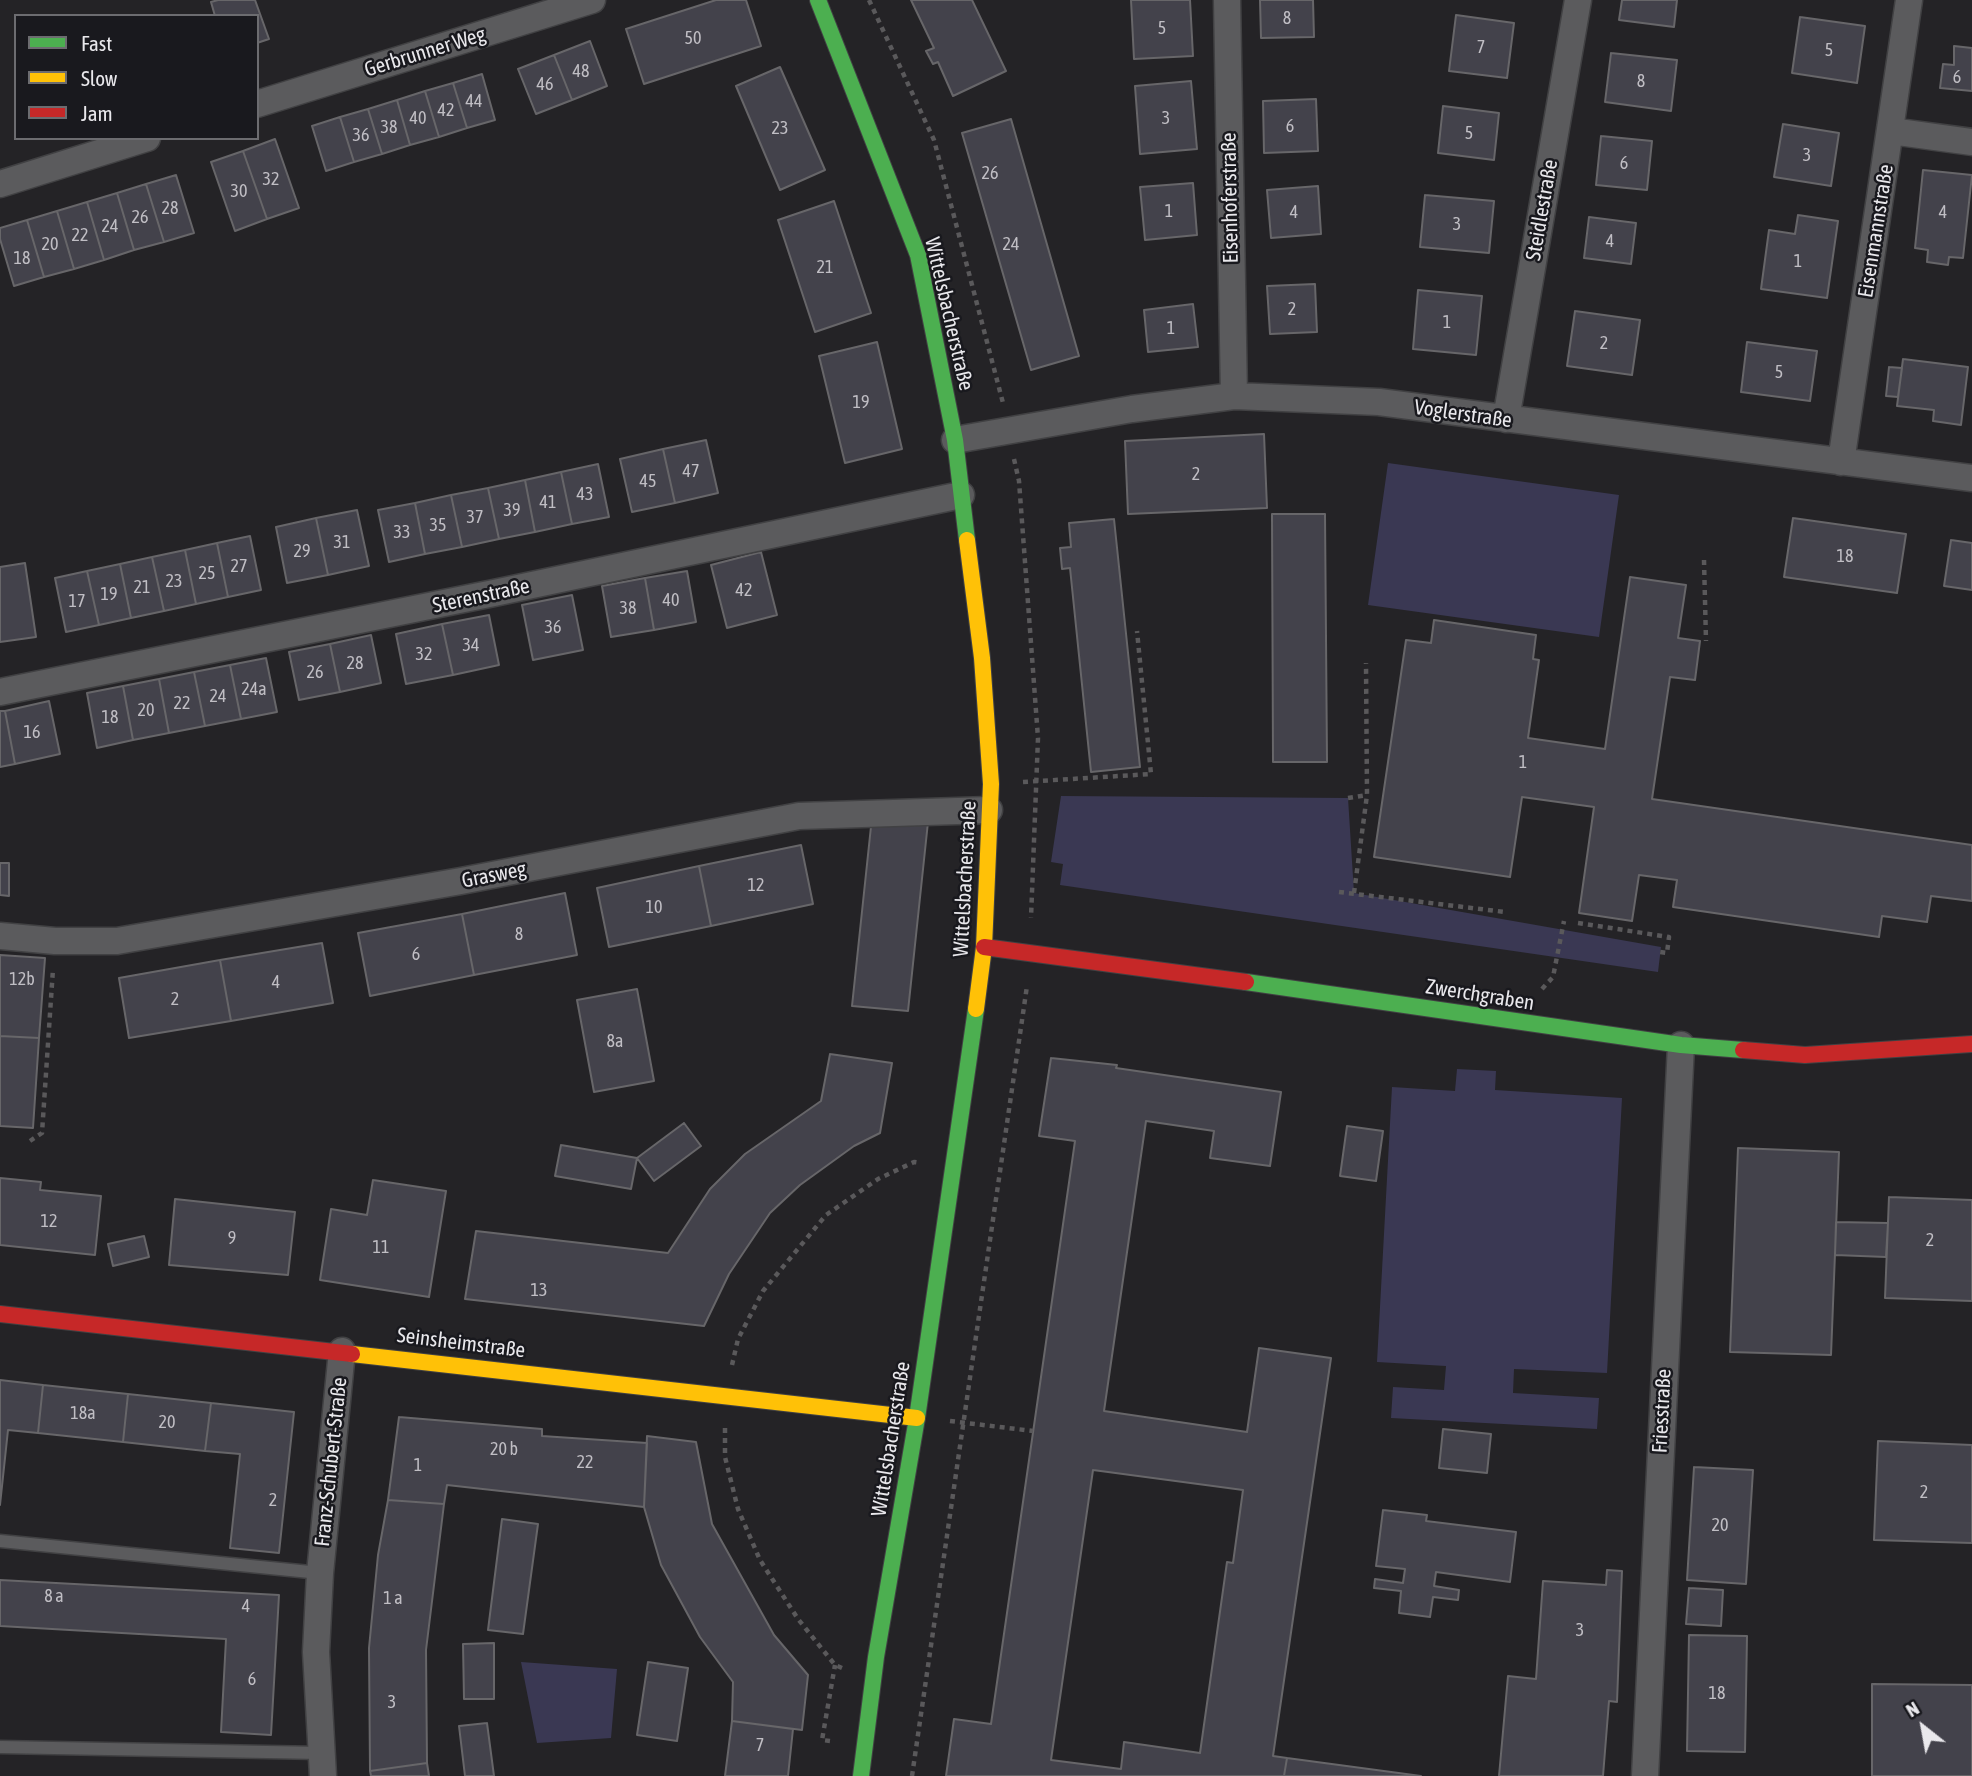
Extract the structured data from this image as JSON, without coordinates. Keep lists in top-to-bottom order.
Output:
{
  "streets": {
    "street": [
      "Gerbrunner Weg",
      "Eisenhoferstraße",
      "Steidlestraße",
      "Eisenmannstraße",
      "Wittelsbacherstraße",
      "Voglerstraße",
      "Sterenstraße",
      "Grasweg",
      "Zwerchgraben",
      "Seinsheimstraße",
      "Friesstraße",
      "Franz-Schubert-Straße"
    ]
  },
  "crossings": [
    ["Eisenhoferstraße", "Voglerstraße"],
    ["Steidlestraße", "Voglerstraße"],
    ["Eisenmannstraße", "Voglerstraße"],
    ["Wittelsbacherstraße", "Voglerstraße"],
    ["Wittelsbacherstraße", "Sterenstraße"],
    ["Wittelsbacherstraße", "Grasweg"],
    ["Wittelsbacherstraße", "Zwerchgraben"],
    ["Wittelsbacherstraße", "Seinsheimstraße"],
    ["Zwerchgraben", "Friesstraße"],
    ["Seinsheimstraße", "Franz-Schubert-Straße"]
  ],
  "house_numbers": [
    "8",
    "5",
    "50",
    "7",
    "5",
    "48",
    "6",
    "8",
    "46",
    "44",
    "42",
    "40",
    "3",
    "6",
    "38",
    "23",
    "5",
    "36",
    "3",
    "6",
    "26",
    "32",
    "30",
    "28",
    "1",
    "4",
    "4",
    "26",
    "3",
    "24",
    "22",
    "4",
    "20",
    "24",
    "18",
    "1",
    "21",
    "2",
    "1",
    "1",
    "2",
    "5",
    "19",
    "47",
    "2",
    "45",
    "43",
    "41",
    "39",
    "37",
    "35",
    "33",
    "31",
    "29",
    "18",
    "27",
    "25",
    "23",
    "21",
    "42",
    "19",
    "40",
    "17",
    "38",
    "36",
    "34",
    "32",
    "28",
    "26",
    "24a",
    "24",
    "22",
    "20",
    "18",
    "16",
    "1",
    "12",
    "10",
    "8",
    "6",
    "12b",
    "4",
    "2",
    "8a",
    "12",
    "9",
    "2",
    "11",
    "13",
    "18a",
    "20",
    "20 b",
    "22",
    "1",
    "2",
    "2",
    "20",
    "8 a",
    "1 a",
    "4",
    "3",
    "6",
    "18",
    "3",
    "7"
  ],
  "legend": ["Fast", "Slow", "Jam"],
  "north": "top left"
}
